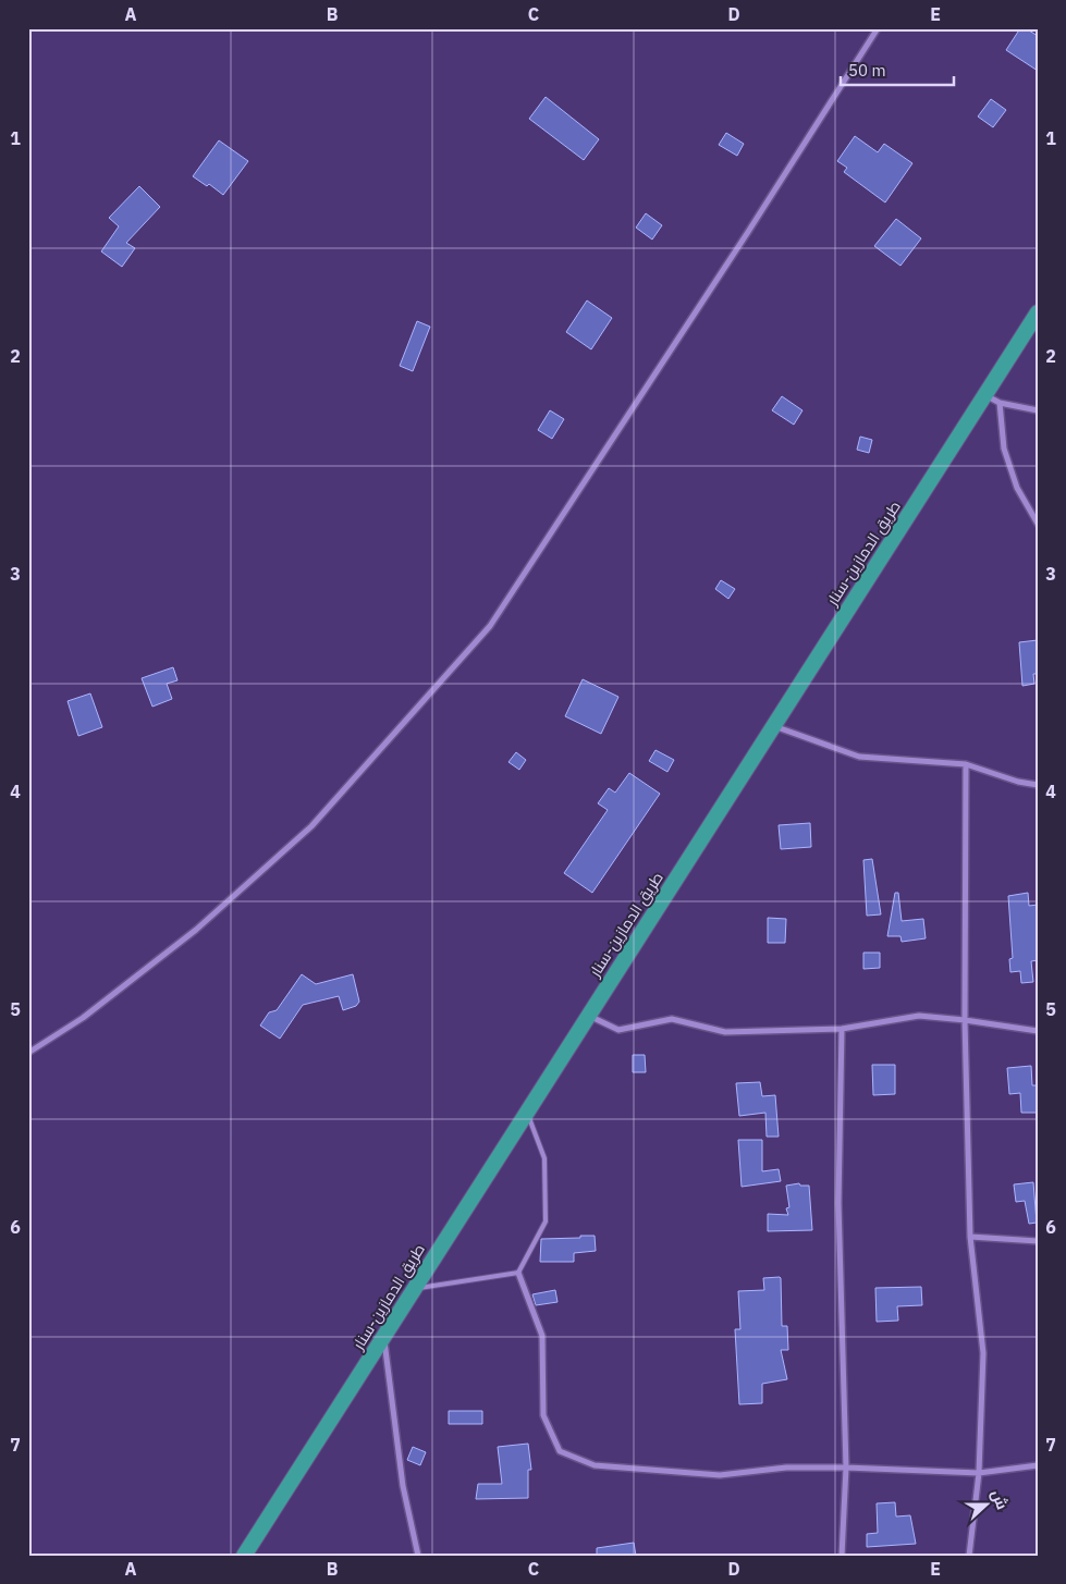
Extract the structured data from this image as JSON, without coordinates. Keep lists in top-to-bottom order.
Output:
{
  "streets": {
    "highway": ["طريق الدمازين-سنار"]
  },
  "scale_bar": "50 m",
  "north": "right",
  "grid": {
    "columns": [
      "A",
      "B",
      "C",
      "D",
      "E"
    ],
    "rows": [
      "1",
      "2",
      "3",
      "4",
      "5",
      "6",
      "7"
    ]
  }
}
